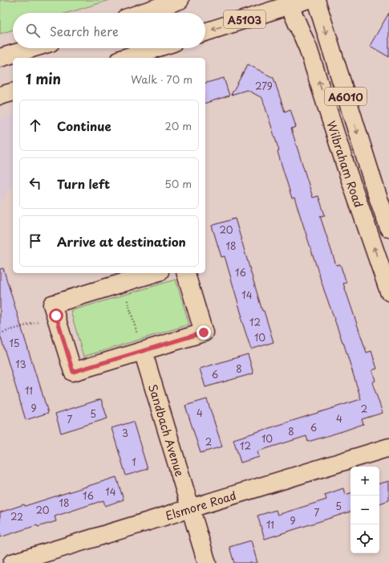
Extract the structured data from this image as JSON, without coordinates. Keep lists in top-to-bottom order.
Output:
{
  "streets": {
    "main road": [
      "A5103",
      "A6010",
      "Wilbraham Road",
      "Sandbach Avenue",
      "Elsmore Road"
    ]
  },
  "crossings": [
    ["A5103", "Wilbraham Road"],
    ["Sandbach Avenue", "Elsmore Road"]
  ],
  "house_numbers": [
    "279",
    "20",
    "18",
    "16",
    "14",
    "12",
    "10",
    "15",
    "13",
    "8",
    "6",
    "11",
    "9",
    "2",
    "4",
    "5",
    "4",
    "7",
    "6",
    "8",
    "3",
    "10",
    "2",
    "12",
    "1",
    "14",
    "16",
    "18",
    "5",
    "20",
    "7",
    "22",
    "9",
    "11"
  ],
  "page": {
    "search": "Search here",
    "heading": ["1 min", "Walk · 70 m"],
    "list": [
      ["Continue", "20 m"],
      ["Turn left", "50 m"],
      "Arrive at destination"
    ],
    "map_buttons": ["+", "−"]
  }
}
